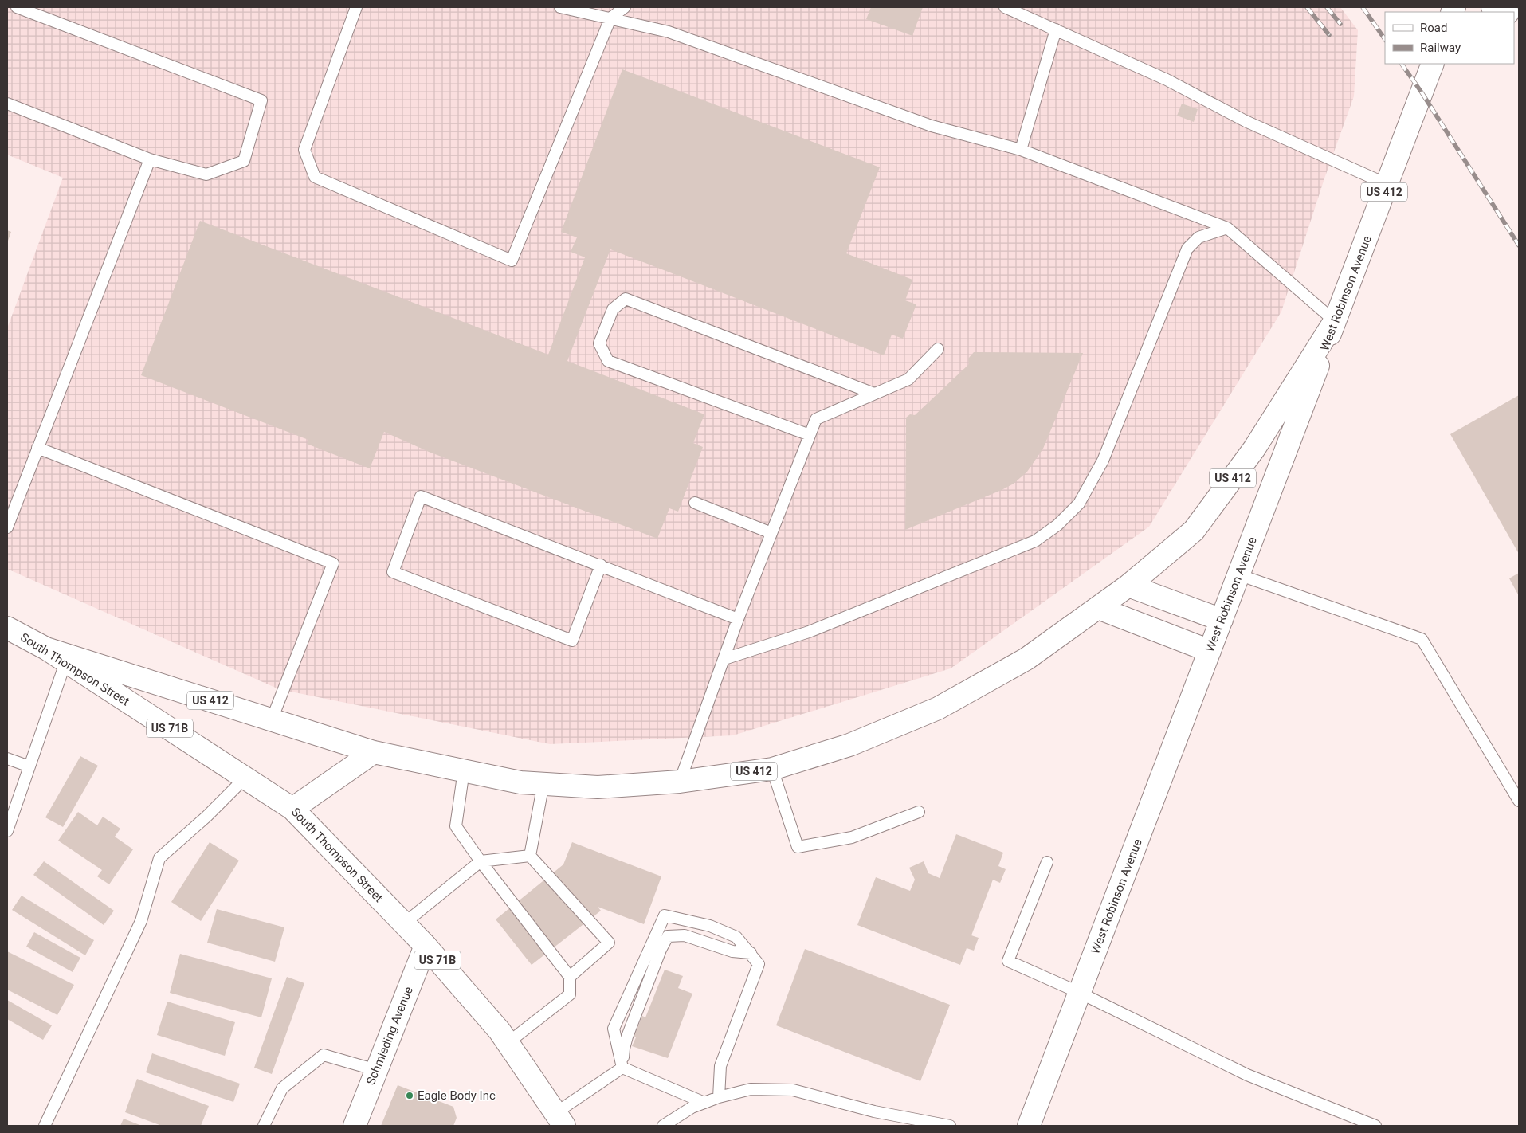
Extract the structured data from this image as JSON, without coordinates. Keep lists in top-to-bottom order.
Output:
{
  "streets": {
    "main road": [
      "US 412",
      "West Robinson Avenue",
      "South Thompson Street",
      "US 71B",
      "Schmieding Avenue"
    ]
  },
  "crossings": [
    ["US 412", "West Robinson Avenue"],
    ["US 412", "South Thompson Street"],
    ["South Thompson Street", "Schmieding Avenue"]
  ],
  "places": ["Eagle Body Inc"],
  "legend": ["Road", "Railway"]
}
